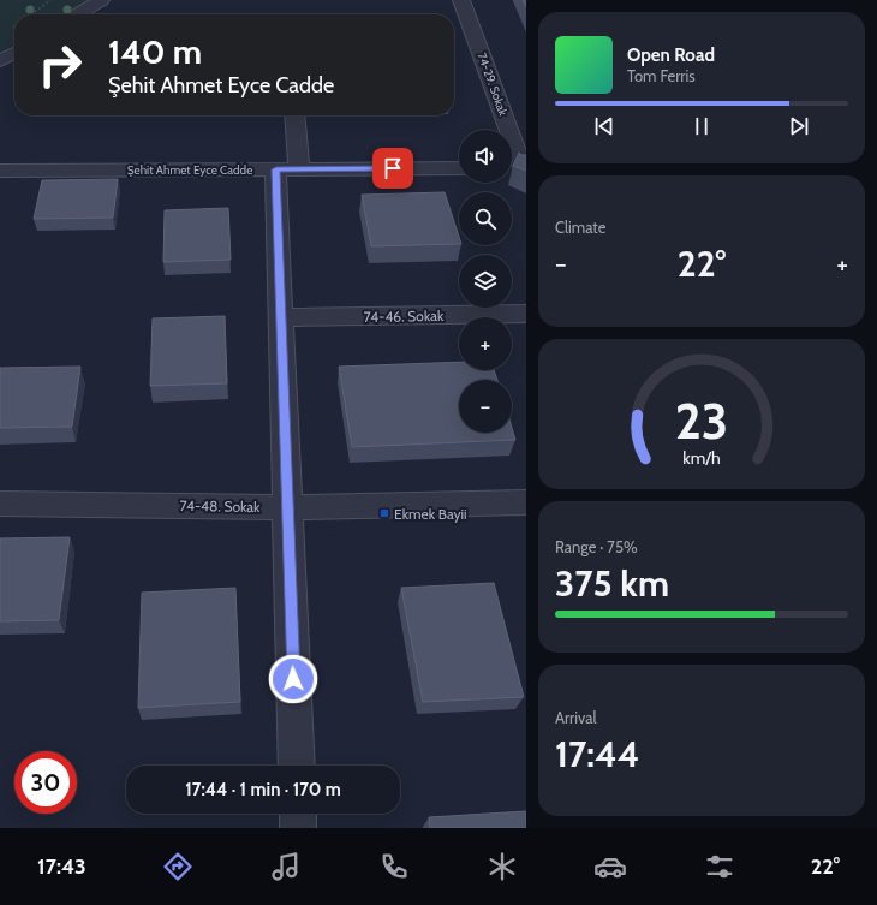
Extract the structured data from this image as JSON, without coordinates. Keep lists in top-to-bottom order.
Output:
{
  "streets": {
    "street": [
      "74-29. Sokak",
      "Şehit Ahmet Eyce Cadde",
      "74-46. Sokak",
      "74-48. Sokak"
    ]
  },
  "places": {
    "transit": ["Ekmek Bayii"]
  },
  "page": {
    "turn": ["140 m", "Şehit Ahmet Eyce Cadde"],
    "song": ["Open Road", "Tom Ferris"],
    "map_buttons": ["+", "−"],
    "tile": [
      "Climate",
      ["Range · 75%", "375 km"],
      ["Arrival", "17:44"]
    ],
    "heat": ["−", "22°", "+"],
    "limit": "30",
    "trip": "17:44 · 1 min · 170 m",
    "tabs": ["17:43", "22°"],
    "gauge": ["23", "km/h"]
  }
}
